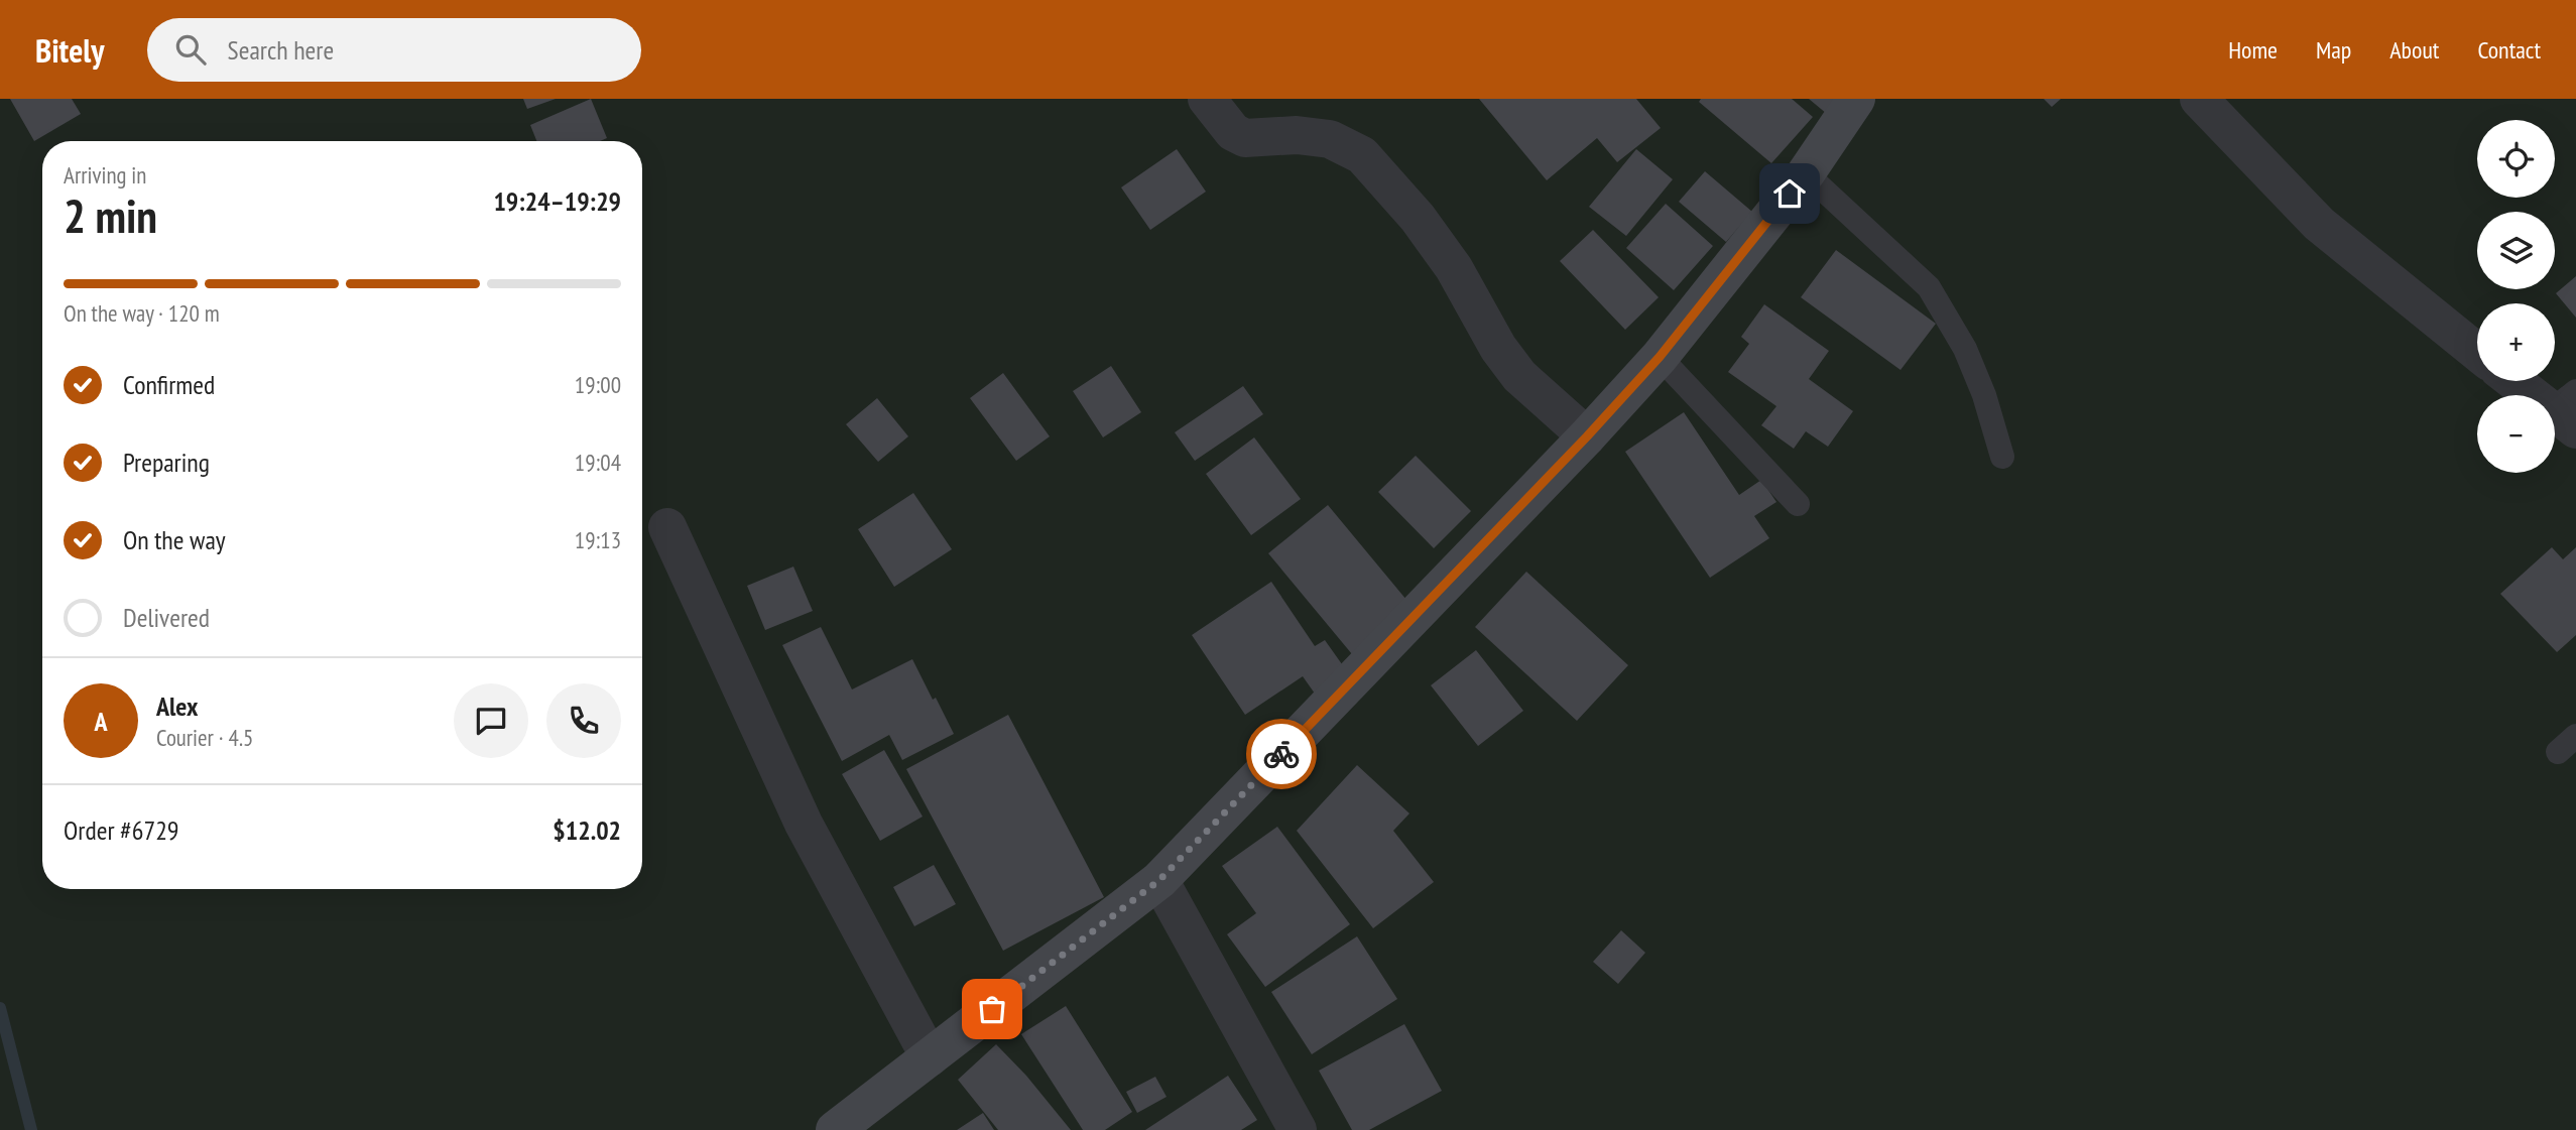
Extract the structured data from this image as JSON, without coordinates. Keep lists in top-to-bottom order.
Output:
{
  "page": {
    "header": "Bitely",
    "search": "Search here",
    "nav": [
      "Home",
      "Map",
      "About",
      "Contact"
    ],
    "map_buttons": ["+", "−"],
    "heading": ["2 min", "Arriving in", "19:24–19:29"],
    "panel": [
      "Alex",
      "Courier · 4.5",
      "Order #6729",
      "$12.02"
    ],
    "bar": "On the way · 120 m",
    "list": [
      ["Confirmed", "19:00"],
      ["Preparing", "19:04"],
      ["On the way", "19:13"],
      "Delivered"
    ],
    "round": "A"
  }
}
